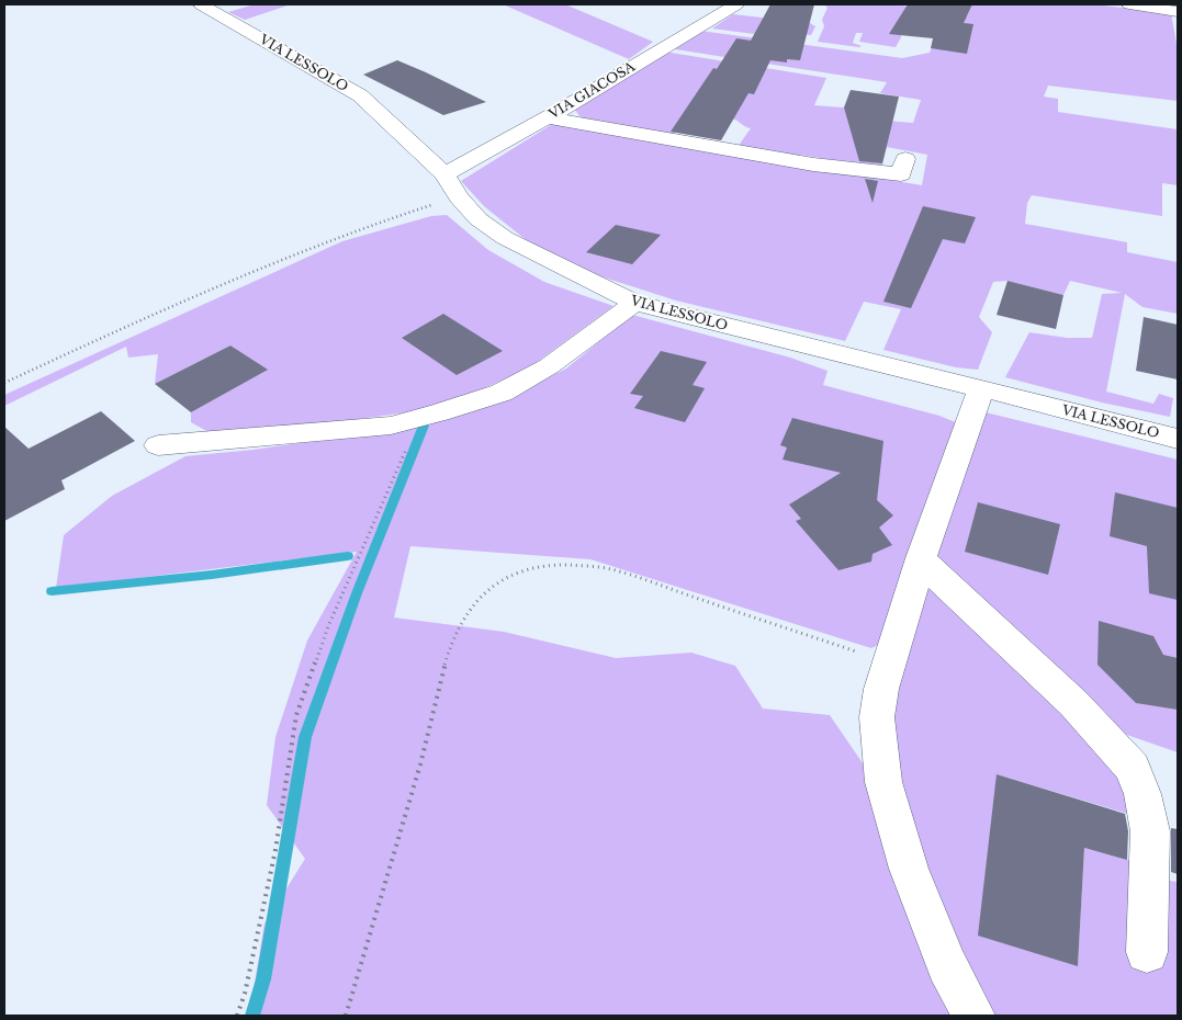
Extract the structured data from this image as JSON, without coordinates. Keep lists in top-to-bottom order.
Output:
{
  "streets": {
    "street": ["VIA LESSOLO", "VIA GIACOSA"]
  },
  "crossings": [
    ["VIA LESSOLO", "VIA GIACOSA"]
  ]
}
